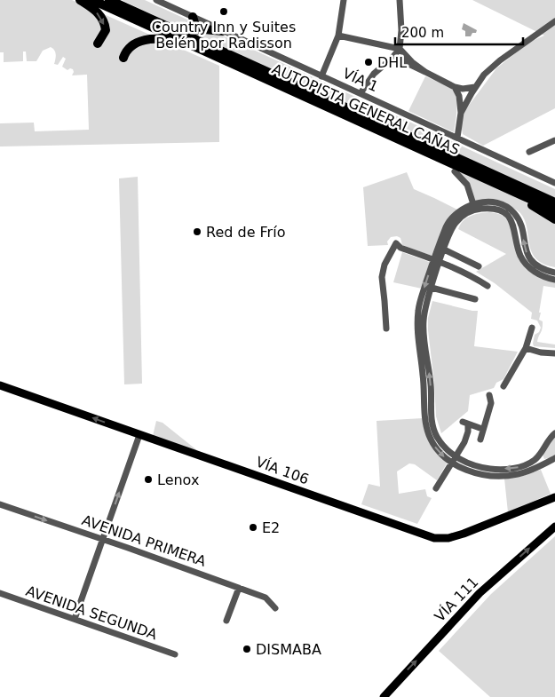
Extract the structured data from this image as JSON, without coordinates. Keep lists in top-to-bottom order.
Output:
{
  "streets": {
    "highway": ["AUTOPISTA GENERAL CAÑAS"],
    "main road": ["VÍA 106", "VÍA 111"],
    "street": ["VÍA 1", "AVENIDA PRIMERA", "AVENIDA SEGUNDA"]
  },
  "one_way": ["AVENIDA PRIMERA", "VÍA 111"],
  "places": [
    "Country Inn y Suites Belén por Radisson",
    "DHL",
    "Red de Frío",
    "Lenox",
    "E2",
    "DISMABA"
  ],
  "scale_bar": "200 m"
}
